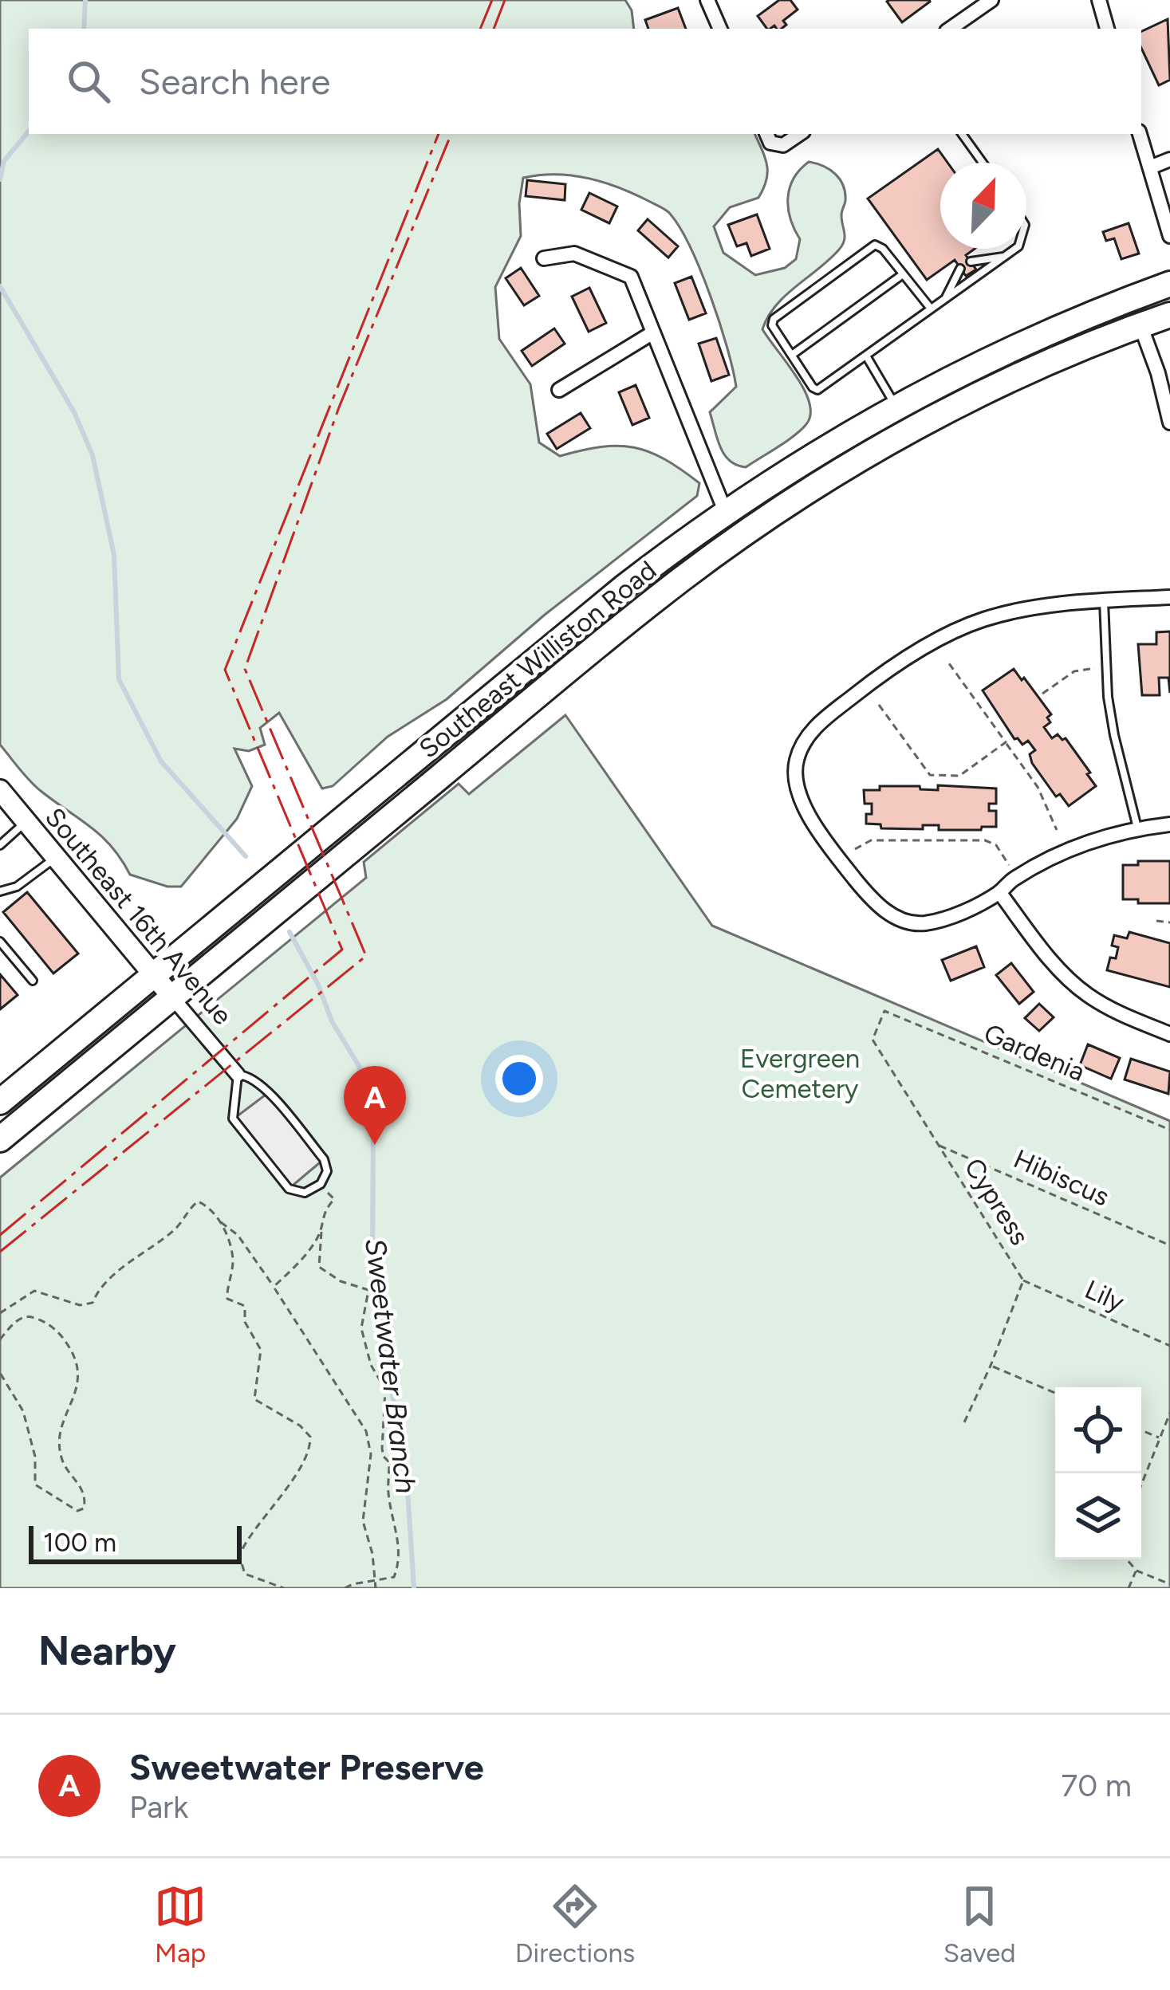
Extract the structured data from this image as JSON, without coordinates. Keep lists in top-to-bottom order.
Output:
{
  "streets": {
    "highway": ["Southeast Williston Road"],
    "main road": ["Southeast 16th Avenue"],
    "path": [
      "Gardenia",
      "Hibiscus",
      "Cypress",
      "Lily"
    ]
  },
  "crossings": [
    ["Southeast Williston Road", "Southeast 16th Avenue"],
    ["Gardenia", "Cypress"],
    ["Hibiscus", "Cypress"],
    ["Cypress", "Lily"]
  ],
  "water": ["Sweetwater Branch"],
  "parks": ["Evergreen Cemetery"],
  "scale_bar": "100 m",
  "north": "top right",
  "page": {
    "search": "Search here",
    "pins": "A",
    "scale": "100 m",
    "heading": "Nearby",
    "list": [
      {
        "mark": "A",
        "name": "Sweetwater Preserve",
        "note": "Park",
        "value": "70 m"
      }
    ],
    "nav": ["Map", "Directions", "Saved"]
  }
}
